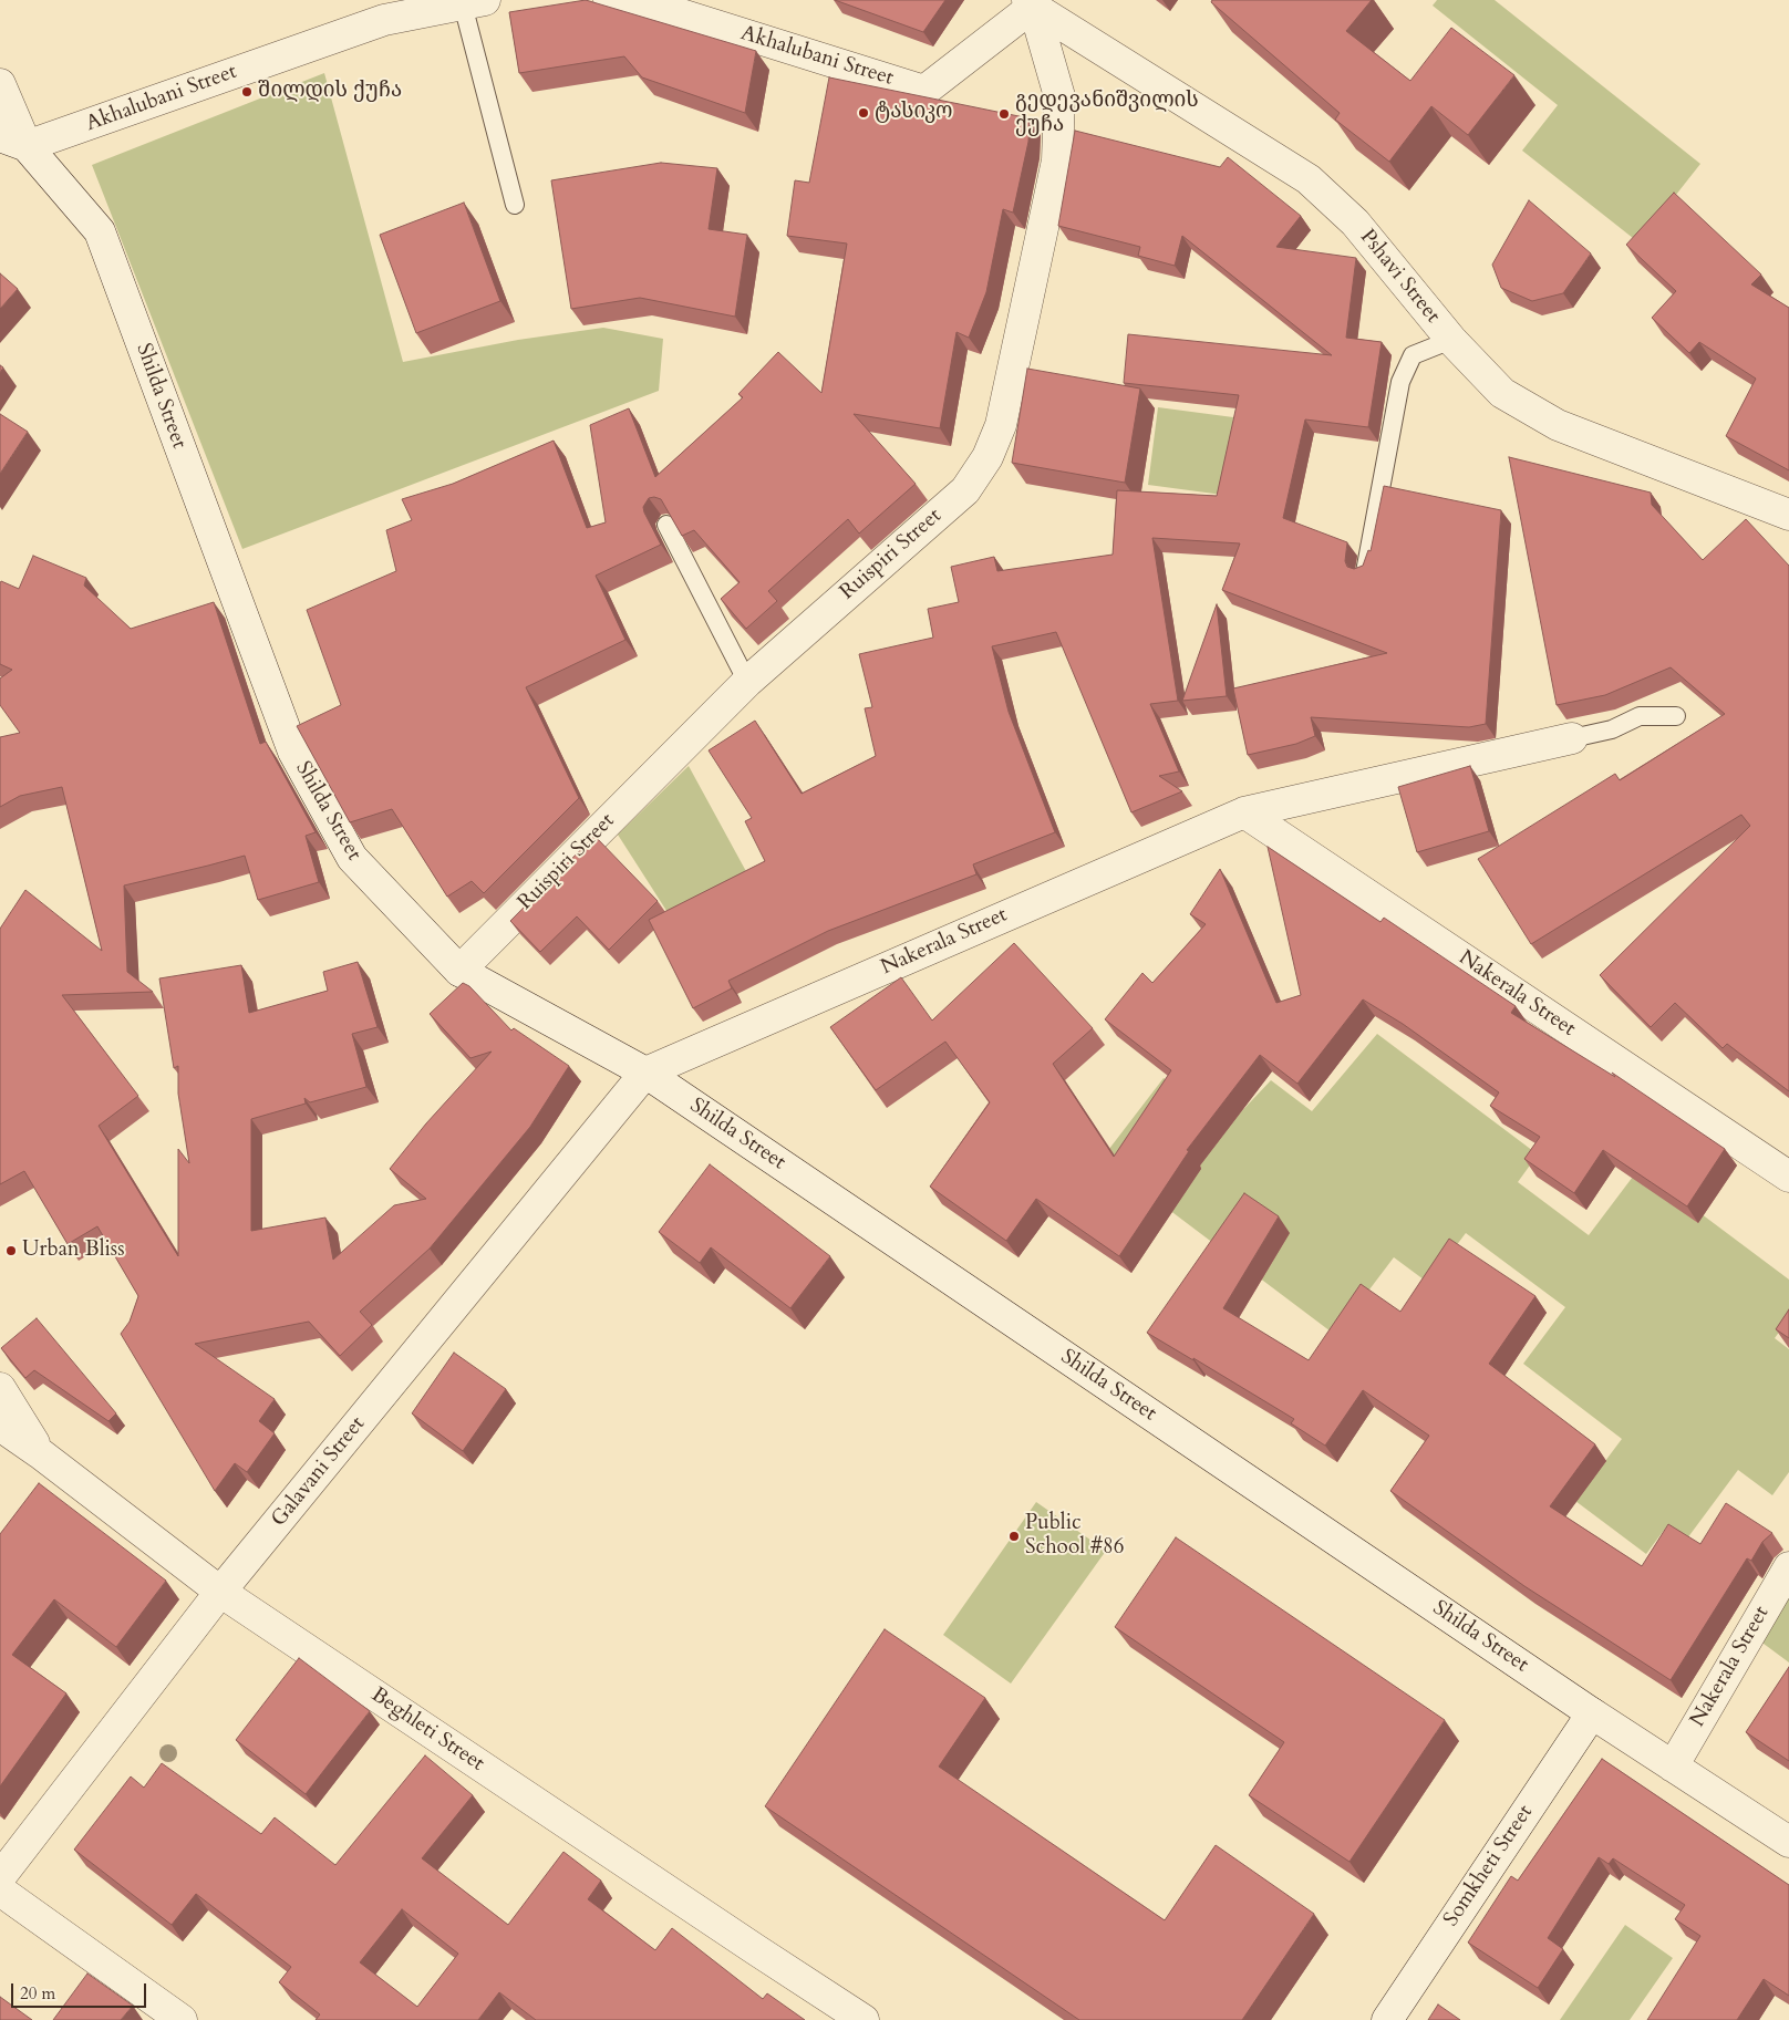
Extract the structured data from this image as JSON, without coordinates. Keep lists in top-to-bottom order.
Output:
{
  "streets": {
    "street": [
      "Akhalubani Street",
      "Pshavi Street",
      "Shilda Street",
      "Ruispiri Street",
      "Nakerala Street",
      "Galavani Street",
      "Beghleti Street",
      "Somkheti Street"
    ]
  },
  "crossings": [
    ["Akhalubani Street", "Pshavi Street"],
    ["Akhalubani Street", "Shilda Street"],
    ["Akhalubani Street", "Ruispiri Street"],
    ["Pshavi Street", "Ruispiri Street"],
    ["Shilda Street", "Ruispiri Street"],
    ["Shilda Street", "Nakerala Street"],
    ["Shilda Street", "Galavani Street"],
    ["Shilda Street", "Somkheti Street"],
    ["Nakerala Street", "Galavani Street"],
    ["Galavani Street", "Beghleti Street"]
  ],
  "places": [
    "შილდის ქუჩა",
    "ტასიკო",
    "გედევანიშვილის ქუჩა",
    "Urban Bliss",
    "Public School #86"
  ],
  "scale_bar": "20 m"
}
